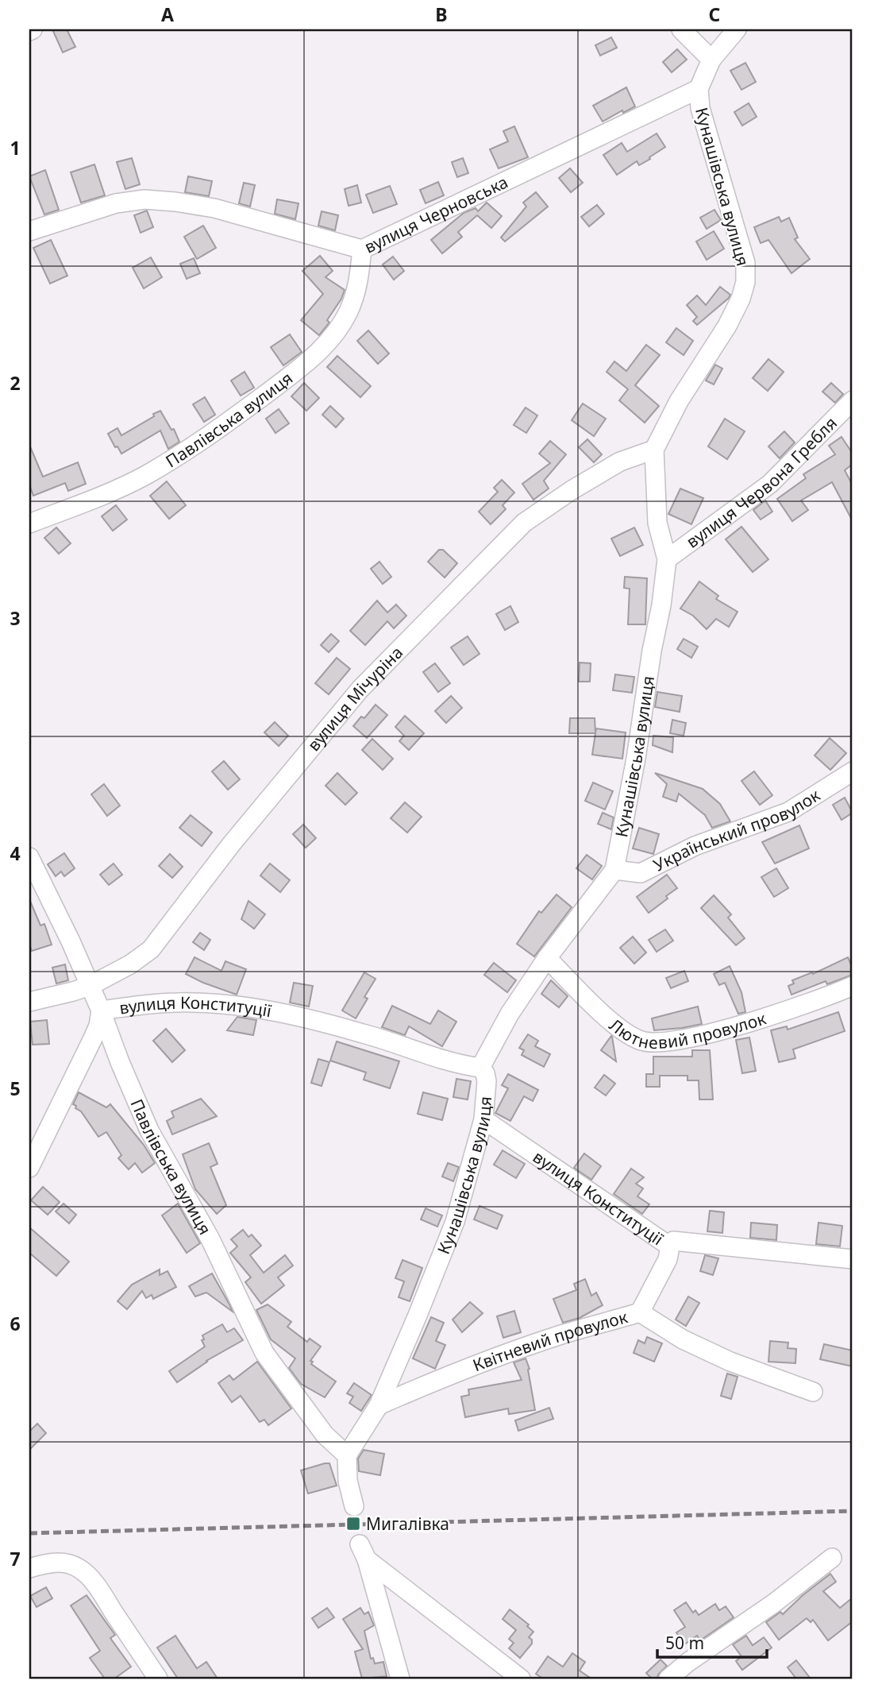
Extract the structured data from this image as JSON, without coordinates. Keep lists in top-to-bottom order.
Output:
{
  "streets": {
    "street": [
      "Кунашівська вулиця",
      "вулиця Черновська",
      "Павлівська вулиця",
      "вулиця Червона Гребля",
      "вулиця Мічуріна",
      "Український провулок",
      "вулиця Конституції",
      "Лютневий провулок",
      "Квітневий провулок"
    ]
  },
  "crossings": [
    ["Кунашівська вулиця", "вулиця Черновська"],
    ["Кунашівська вулиця", "Павлівська вулиця"],
    ["Кунашівська вулиця", "вулиця Червона Гребля"],
    ["Кунашівська вулиця", "вулиця Мічуріна"],
    ["Кунашівська вулиця", "Український провулок"],
    ["Кунашівська вулиця", "вулиця Конституції"],
    ["Кунашівська вулиця", "Лютневий провулок"],
    ["Кунашівська вулиця", "Квітневий провулок"],
    ["вулиця Черновська", "Павлівська вулиця"],
    ["Павлівська вулиця", "вулиця Мічуріна"],
    ["Павлівська вулиця", "вулиця Конституції"]
  ],
  "places": {
    "transit": ["Мигалівка"]
  },
  "scale_bar": "50 m",
  "grid": {
    "columns": ["A", "B", "C"],
    "rows": [
      "1",
      "2",
      "3",
      "4",
      "5",
      "6",
      "7"
    ]
  }
}
